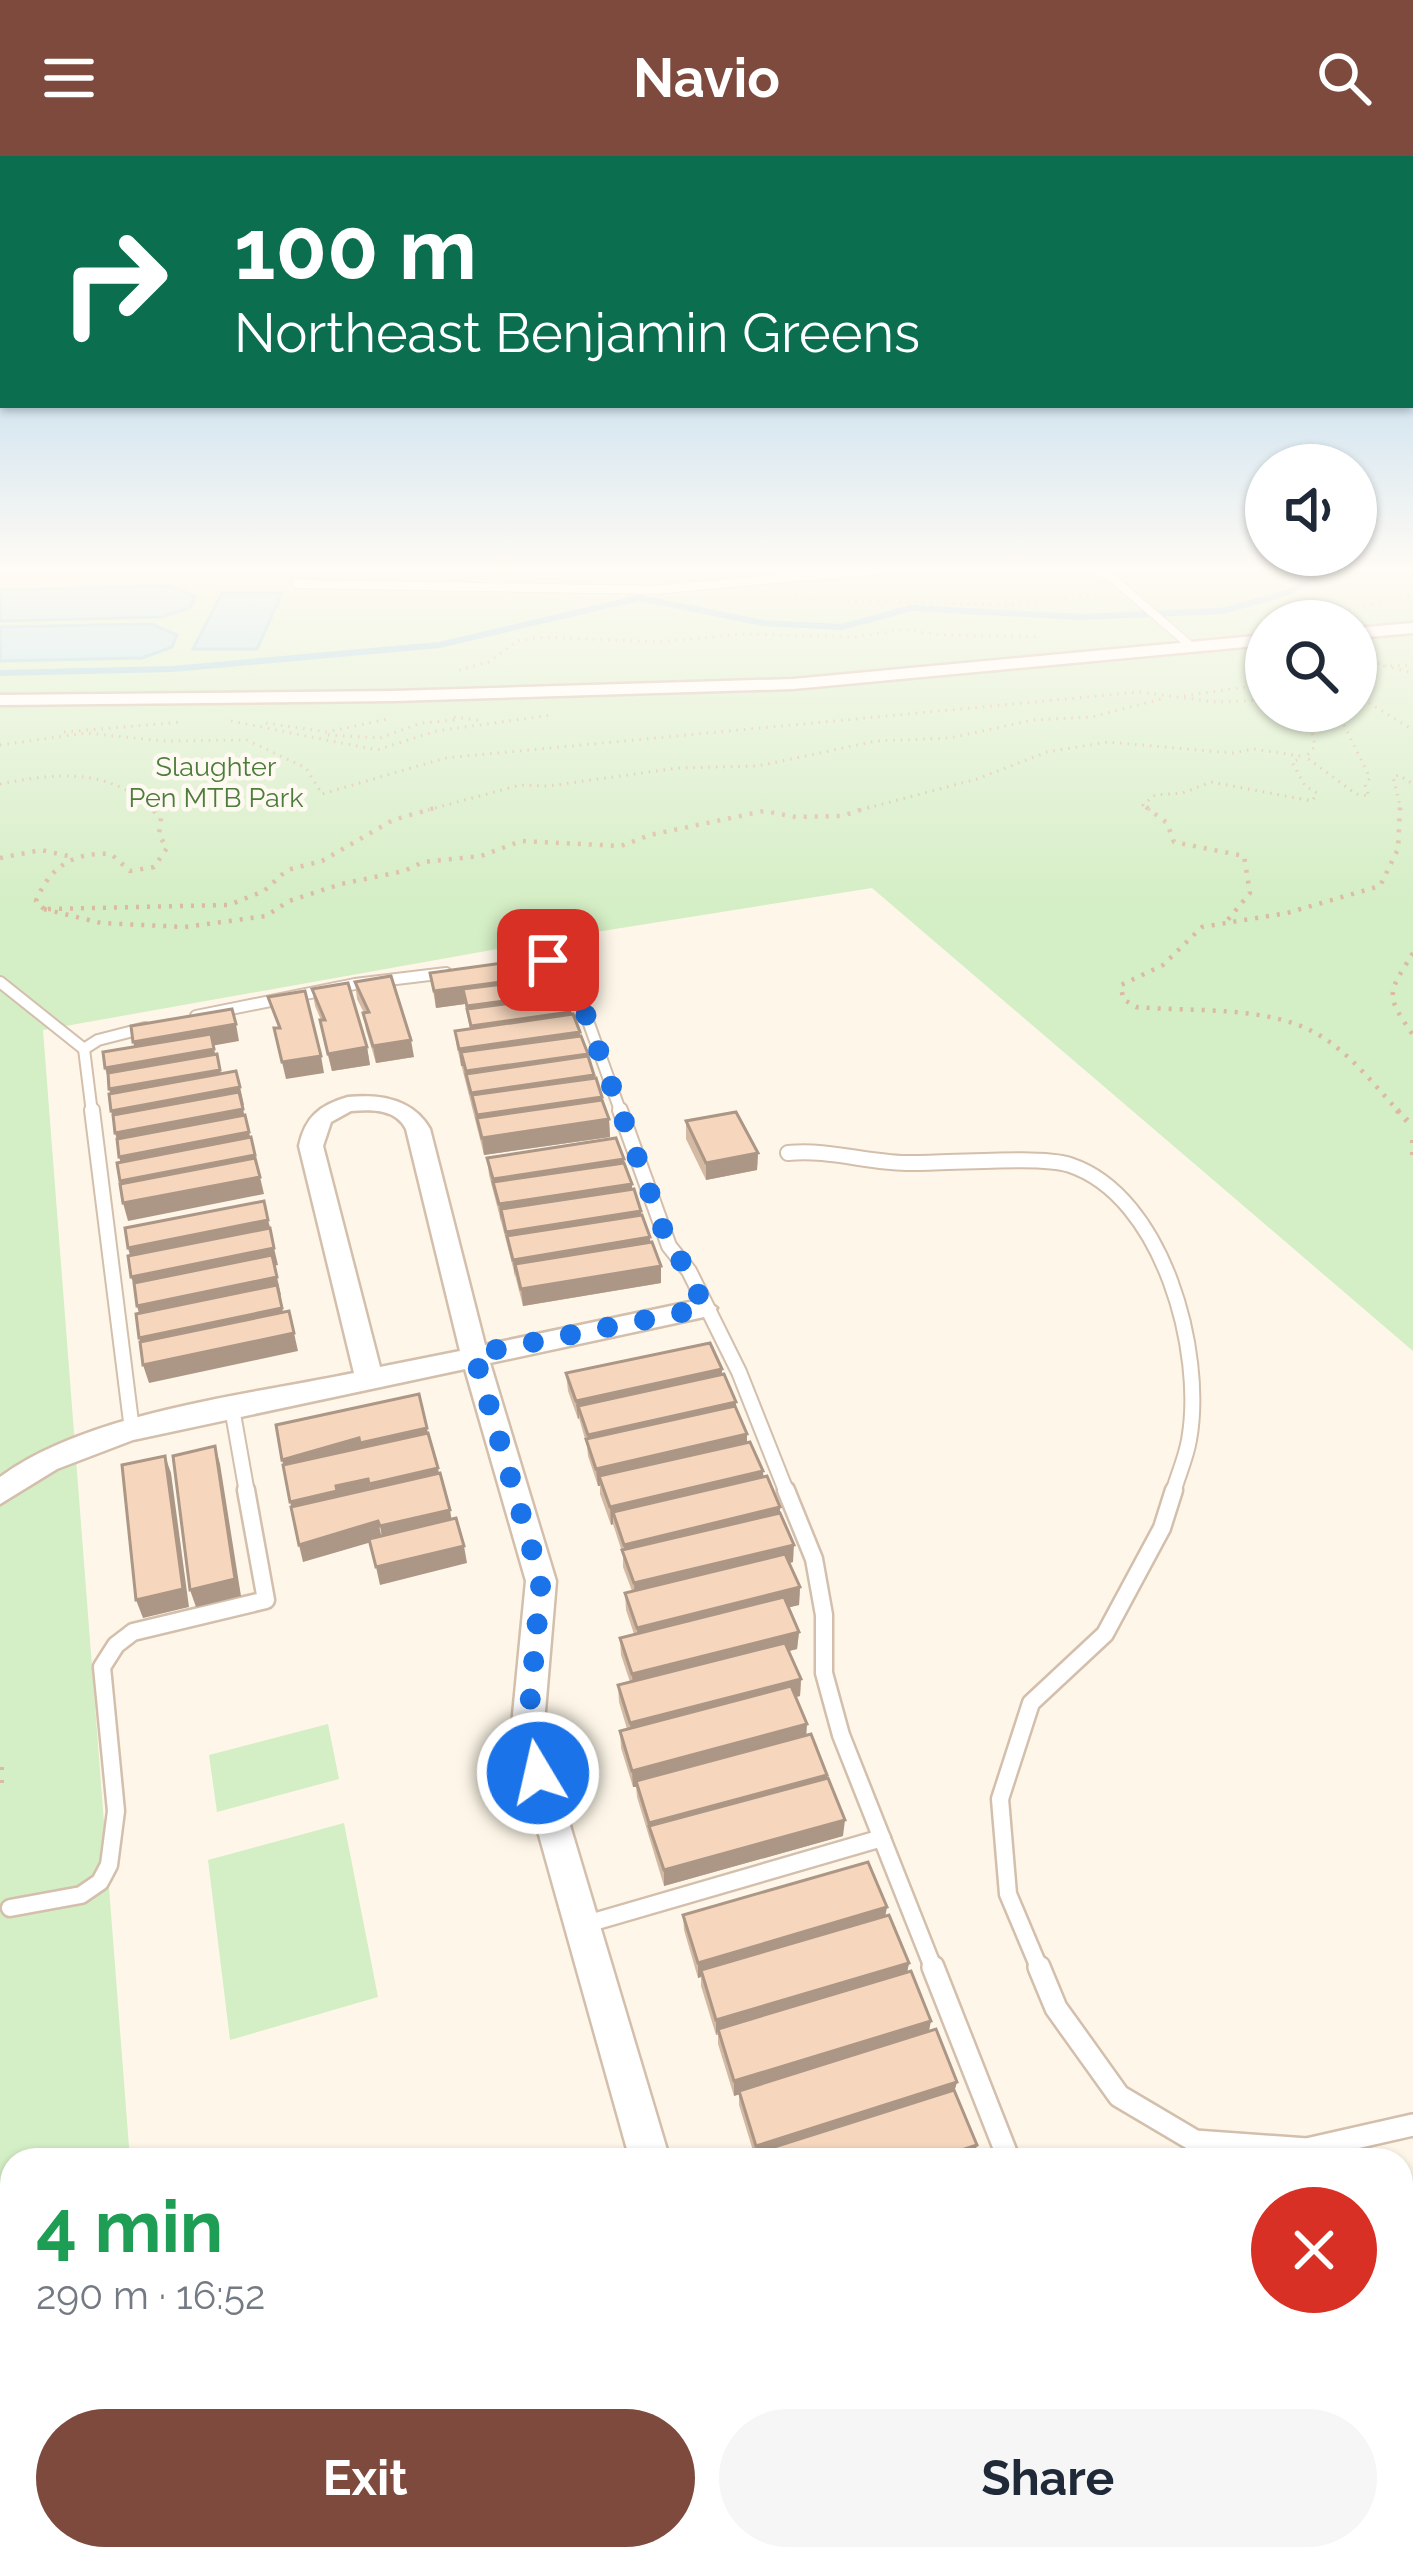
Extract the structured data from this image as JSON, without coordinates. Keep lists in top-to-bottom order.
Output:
{
  "parks": ["Slaughter Pen MTB Park"],
  "page": {
    "header": "Navio",
    "turn": ["100 m", "Northeast Benjamin Greens"],
    "heading": ["4 min", "290 m · 16:52"],
    "buttons": ["Exit", "Share"]
  }
}
